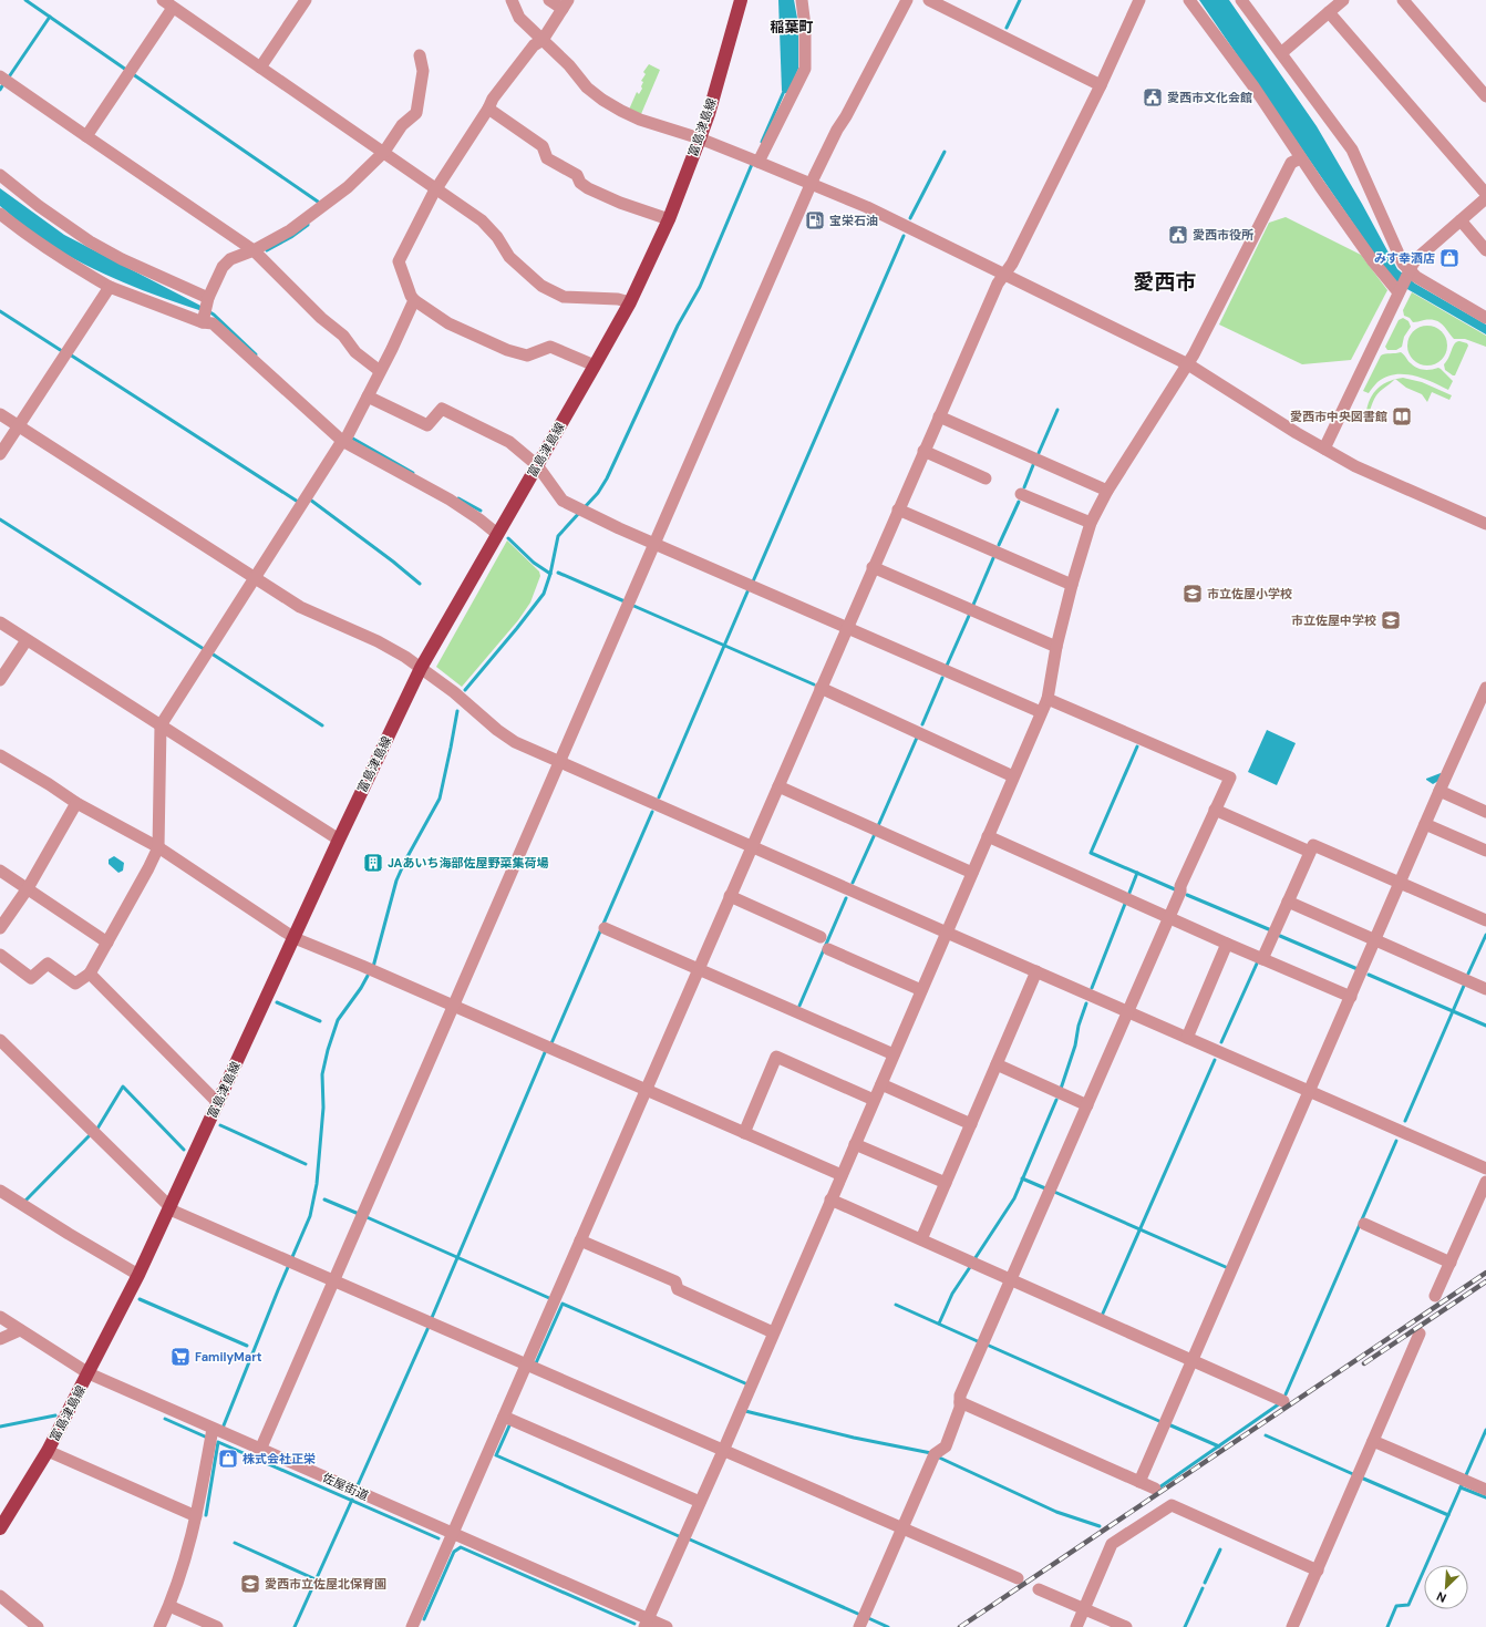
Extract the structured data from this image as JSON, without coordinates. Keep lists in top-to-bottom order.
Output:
{
  "streets": {
    "main road": ["富島津島線"],
    "street": ["佐屋街道"]
  },
  "crossings": [
    ["富島津島線", "佐屋街道"]
  ],
  "districts": ["稲葉町", "愛西市"],
  "places": {
    "public building": ["愛西市文化会館", "愛西市役所"],
    "fuel station": ["宝栄石油"],
    "shop": ["みす幸酒店", "株式会社正栄"],
    "library": ["愛西市中央図書館"],
    "school or university": ["市立佐屋小学校", "市立佐屋中学校", "愛西市立佐屋北保育園"],
    "building": ["JAあいち海部佐屋野菜集荷場"],
    "supermarket": ["FamilyMart"]
  },
  "north": "bottom left"
}
